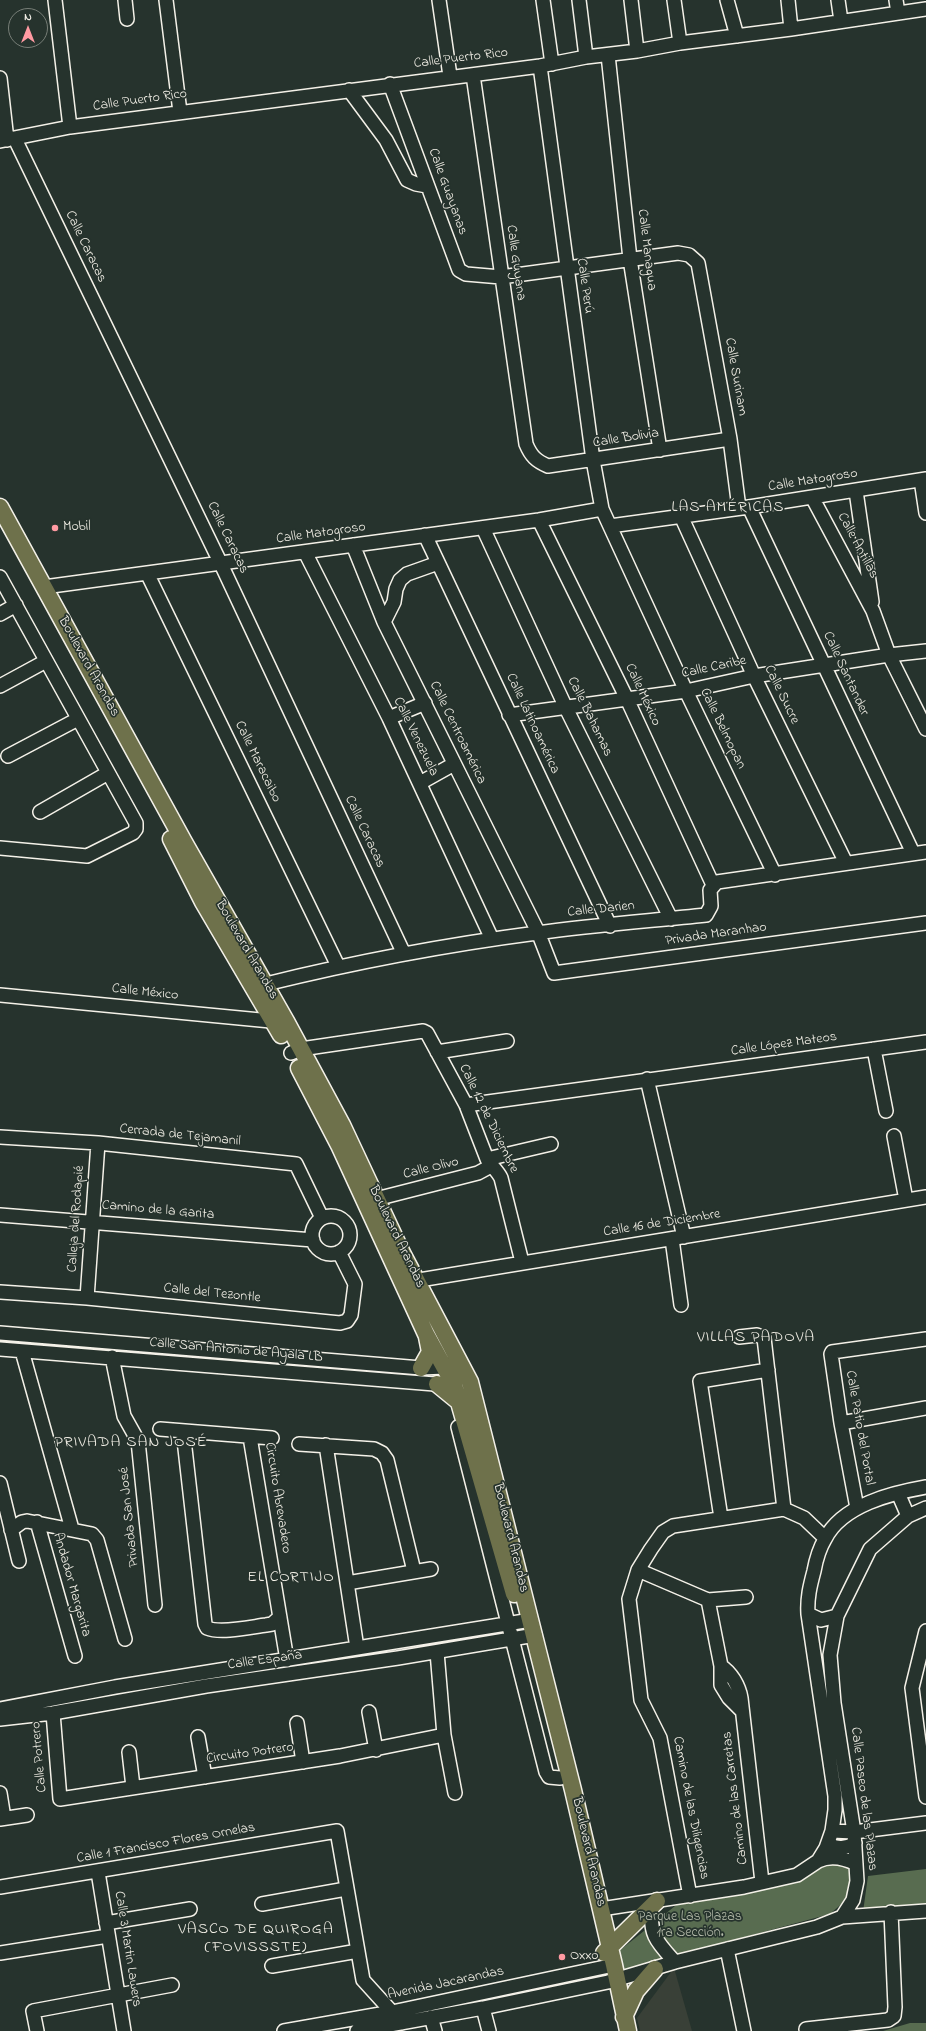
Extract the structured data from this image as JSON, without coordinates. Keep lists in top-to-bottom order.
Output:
{
  "streets": {
    "main road": ["Boulevard Arandas"],
    "street": [
      "Calle Puerto Rico",
      "Calle Guayanas",
      "Calle Caracas",
      "Calle Managua",
      "Calle Guyana",
      "Calle Perú",
      "Calle Surinam",
      "Calle Bolivia",
      "Calle Matogroso",
      "Calle Antillas",
      "Calle Caribe",
      "Calle Santander",
      "Calle México",
      "Calle Sucre",
      "Calle Bahamas",
      "Calle Latinoamérica",
      "Calle Belmopan",
      "Calle Centroamérica",
      "Calle Venezuela",
      "Calle Maracaibo",
      "Calle Darien",
      "Privada Maranhao",
      "Calle López Mateos",
      "Calle 12 de Diciembre",
      "Cerrada de Tejamanil",
      "Calle Olivo",
      "Camino de la Garita",
      "Calleja del Rodapié",
      "Calle 16 de Diciembre",
      "Calle del Tezontle",
      "Calle San Antonio de Ayala LB",
      "Calle Patio del Portal",
      "Circuito Abrevadero",
      "Privada San José",
      "Andador Margarita",
      "Calle España",
      "Circuito Potrero",
      "Calle Potrero",
      "Camino de las Carretas",
      "Calle Paseo de las Plazas",
      "Camino de las Diligencias",
      "Calle 1 Francisco Flores Ornelas",
      "Calle 3 Martin Lawers",
      "Avenida Jacarandas"
    ]
  },
  "crossings": [
    ["Calle Puerto Rico", "Calle Guayanas"],
    ["Calle Puerto Rico", "Calle Caracas"],
    ["Calle Puerto Rico", "Calle Managua"],
    ["Calle Puerto Rico", "Calle Guyana"],
    ["Calle Puerto Rico", "Calle Perú"],
    ["Calle Guayanas", "Calle Guyana"],
    ["Calle Caracas", "Calle Matogroso"],
    ["Calle Caracas", "Calle Darien"],
    ["Calle Managua", "Calle Surinam"],
    ["Calle Managua", "Calle Bolivia"],
    ["Calle Guyana", "Calle Bolivia"],
    ["Calle Perú", "Calle Bolivia"],
    ["Calle Perú", "Calle Matogroso"],
    ["Calle Perú", "Calle Belmopan"],
    ["Calle Surinam", "Calle Bolivia"],
    ["Calle Surinam", "Calle Matogroso"],
    ["Calle Surinam", "Calle Santander"],
    ["Calle Matogroso", "Calle Antillas"],
    ["Calle Matogroso", "Boulevard Arandas"],
    ["Calle Matogroso", "Calle Santander"],
    ["Calle Matogroso", "Calle México"],
    ["Calle Matogroso", "Calle Sucre"],
    ["Calle Matogroso", "Calle Bahamas"],
    ["Calle Matogroso", "Calle Latinoamérica"],
    ["Calle Matogroso", "Calle Belmopan"],
    ["Calle Matogroso", "Calle Centroamérica"],
    ["Calle Matogroso", "Calle Venezuela"],
    ["Calle Matogroso", "Calle Maracaibo"],
    ["Calle Antillas", "Calle Caribe"],
    ["Boulevard Arandas", "Calle México"],
    ["Boulevard Arandas", "Calle Darien"],
    ["Boulevard Arandas", "Calle 12 de Diciembre"],
    ["Boulevard Arandas", "Calle Olivo"],
    ["Boulevard Arandas", "Calle 16 de Diciembre"],
    ["Boulevard Arandas", "Calle España"],
    ["Boulevard Arandas", "Calle Paseo de las Plazas"],
    ["Boulevard Arandas", "Avenida Jacarandas"],
    ["Calle Caribe", "Calle Santander"],
    ["Calle Caribe", "Calle México"],
    ["Calle Caribe", "Calle Sucre"],
    ["Calle Caribe", "Calle Bahamas"],
    ["Calle Caribe", "Calle Latinoamérica"],
    ["Calle Caribe", "Calle Belmopan"],
    ["Calle México", "Calle Darien"],
    ["Calle Bahamas", "Calle Darien"],
    ["Calle Latinoamérica", "Calle Darien"],
    ["Calle Centroamérica", "Calle Darien"],
    ["Calle Centroamérica", "Privada Maranhao"],
    ["Calle Venezuela", "Calle Darien"],
    ["Calle Maracaibo", "Calle Darien"],
    ["Calle Darien", "Privada Maranhao"],
    ["Calle López Mateos", "Calle 12 de Diciembre"],
    ["Calle 12 de Diciembre", "Calle Olivo"],
    ["Calle 12 de Diciembre", "Calle 16 de Diciembre"],
    ["Cerrada de Tejamanil", "Camino de la Garita"],
    ["Cerrada de Tejamanil", "Calleja del Rodapié"],
    ["Cerrada de Tejamanil", "Calle del Tezontle"],
    ["Camino de la Garita", "Calleja del Rodapié"],
    ["Camino de la Garita", "Calle del Tezontle"],
    ["Calleja del Rodapié", "Calle del Tezontle"],
    ["Calle San Antonio de Ayala LB", "Privada San José"],
    ["Calle Patio del Portal", "Calle Paseo de las Plazas"],
    ["Circuito Abrevadero", "Calle España"],
    ["Calle España", "Calle Potrero"],
    ["Circuito Potrero", "Calle Potrero"],
    ["Camino de las Carretas", "Calle Paseo de las Plazas"],
    ["Calle Paseo de las Plazas", "Camino de las Diligencias"],
    ["Calle 1 Francisco Flores Ornelas", "Calle 3 Martin Lawers"]
  ],
  "districts": [
    "LAS AMÉRICAS",
    "VILLAS PADOVA",
    "PRIVADA SAN JOSÉ",
    "EL CORTIJO",
    "VASCO DE QUIROGA (FOVISSSTE)"
  ],
  "parks": ["Parque Las Plazas 1ra Sección."],
  "places": ["Mobil", "Oxxo"],
  "north": "top"
}
